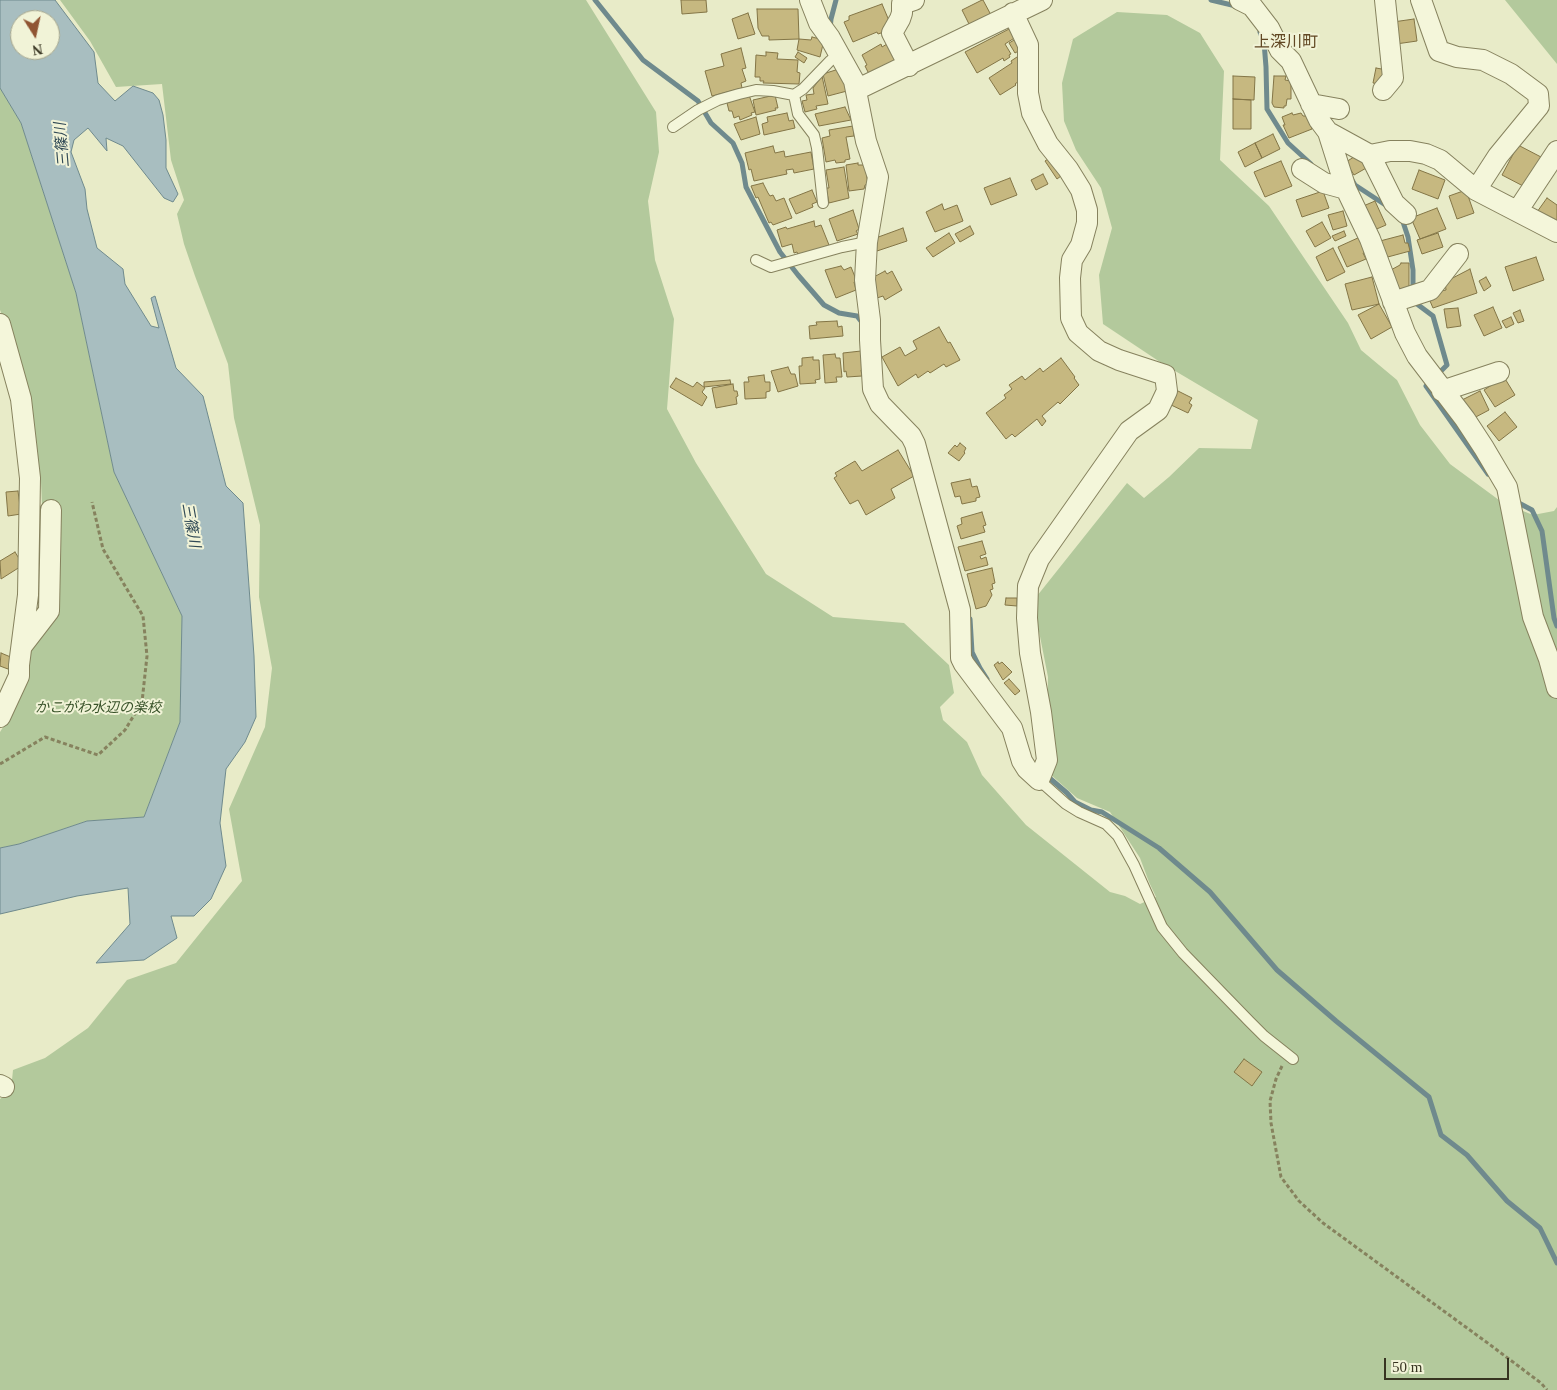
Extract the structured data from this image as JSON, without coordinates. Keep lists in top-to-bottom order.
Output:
{
  "districts": ["上深川町"],
  "water": ["三篠川"],
  "parks": ["かこがわ水辺の楽校"],
  "scale_bar": "50 m",
  "north": "bottom"
}
